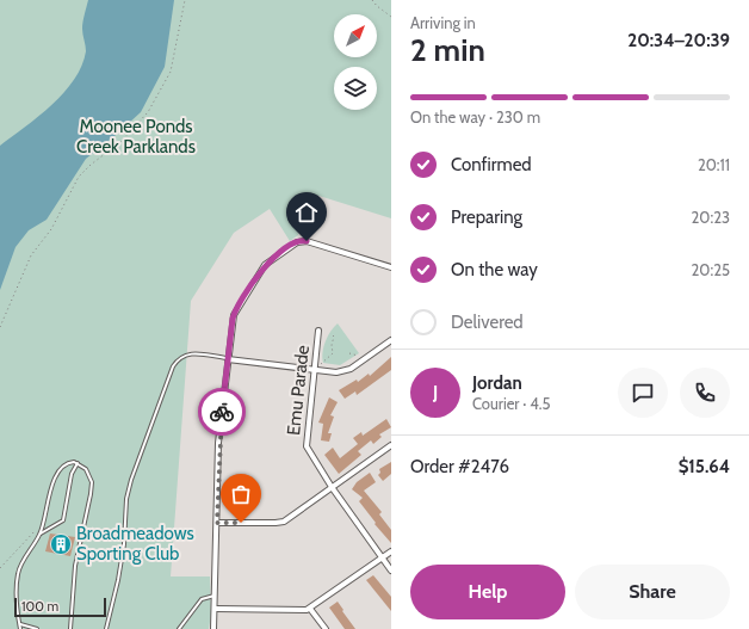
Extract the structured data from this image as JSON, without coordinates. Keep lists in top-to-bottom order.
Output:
{
  "streets": {
    "street": ["Emu Parade"]
  },
  "parks": ["Moonee Ponds Creek Parklands"],
  "places": {
    "building": ["Broadmeadows Sporting Club"]
  },
  "scale_bar": "100 m",
  "north": "top right",
  "page": {
    "heading": ["2 min", "Arriving in", "20:34–20:39"],
    "panel": [
      "Jordan",
      "Courier · 4.5",
      "Order #2476",
      "$15.64"
    ],
    "bar": "On the way · 230 m",
    "list": [
      ["Confirmed", "20:11"],
      ["Preparing", "20:23"],
      ["On the way", "20:25"],
      "Delivered"
    ],
    "round": "J",
    "buttons": ["Help", "Share"],
    "scale": "100 m"
  }
}
